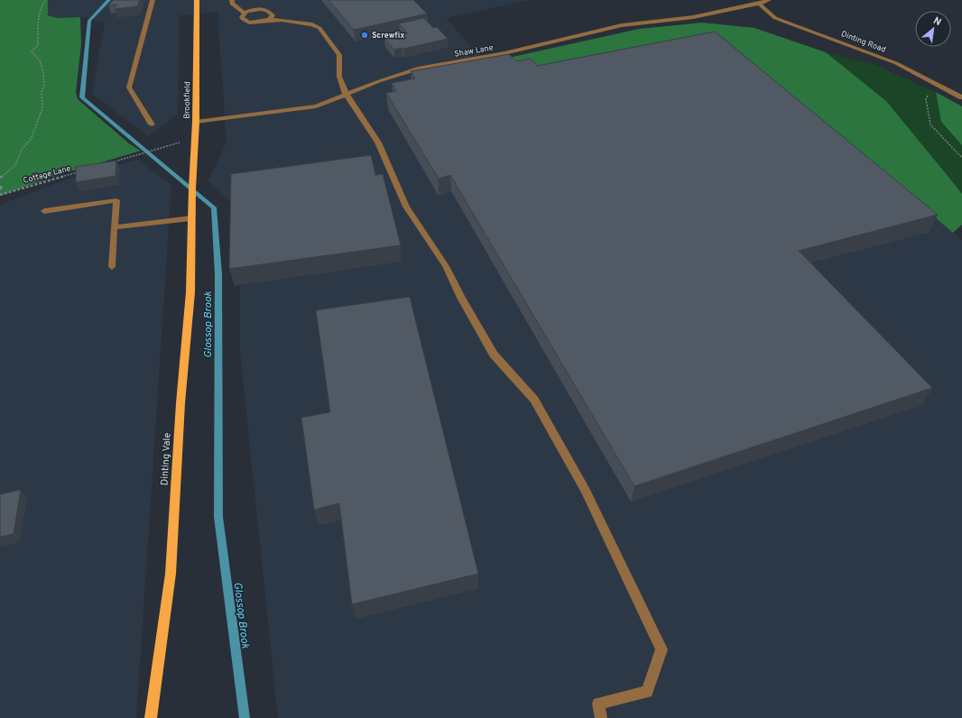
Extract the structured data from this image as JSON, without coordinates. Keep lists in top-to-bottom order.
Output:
{
  "streets": {
    "main road": ["Brookfield", "Dinting Vale"],
    "street": ["Dinting Road", "Shaw Lane"],
    "path": ["Cottage Lane"]
  },
  "crossings": [
    ["Dinting Road", "Shaw Lane"],
    ["Shaw Lane", "Brookfield"],
    ["Brookfield", "Dinting Vale"]
  ],
  "water": ["Glossop Brook"],
  "places": ["Screwfix"],
  "north": "top right"
}
